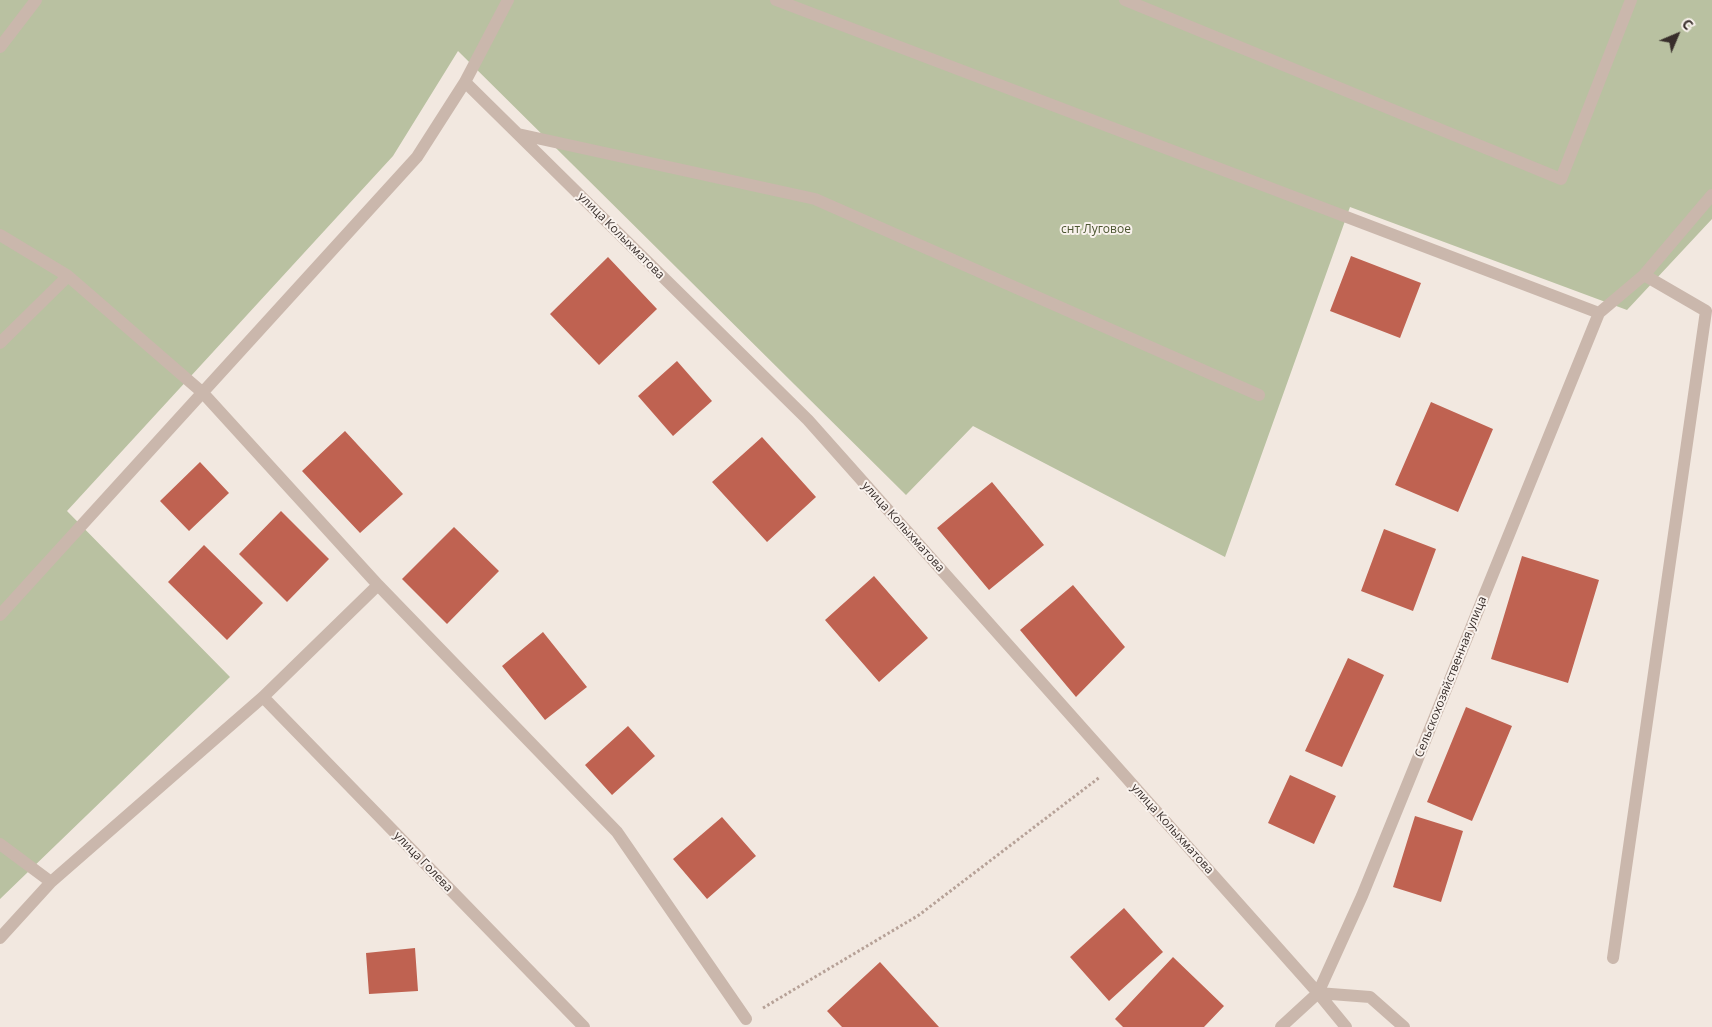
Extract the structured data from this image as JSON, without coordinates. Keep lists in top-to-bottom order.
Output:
{
  "streets": {
    "street": ["улица Колыхматова", "Сельскохозяйственная улица", "улица Голева"]
  },
  "crossings": [
    ["улица Колыхматова", "Сельскохозяйственная улица"]
  ],
  "parks": ["снт Луговое"],
  "north": "top right"
}
